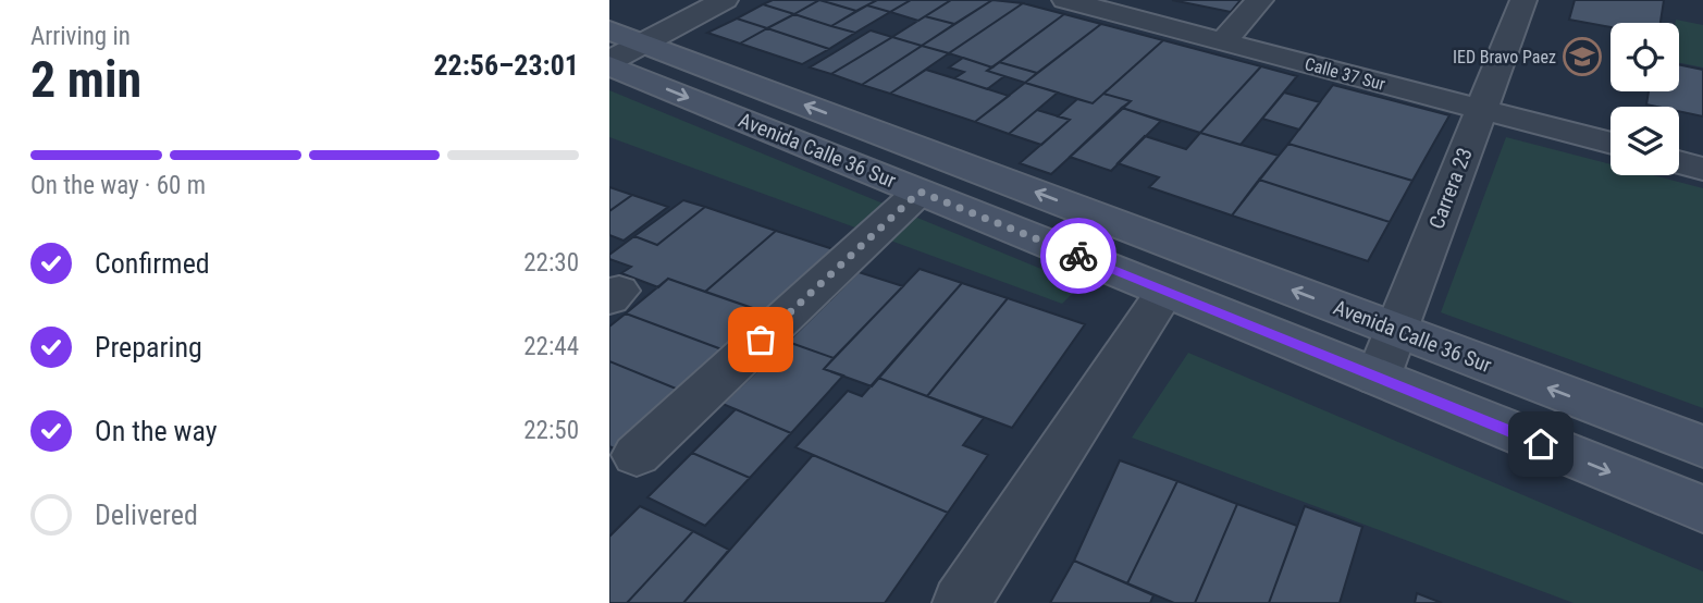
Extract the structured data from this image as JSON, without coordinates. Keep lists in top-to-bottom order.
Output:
{
  "streets": {
    "main road": ["Avenida Calle 36 Sur"],
    "street": ["Calle 37 Sur", "Carrera 23"]
  },
  "crossings": [
    ["Calle 37 Sur", "Carrera 23"],
    ["Avenida Calle 36 Sur", "Carrera 23"]
  ],
  "places": {
    "school or university": ["IED Bravo Paez"]
  },
  "page": {
    "heading": ["2 min", "Arriving in", "22:56–23:01"],
    "bar": "On the way · 60 m",
    "list": [
      ["Confirmed", "22:30"],
      ["Preparing", "22:44"],
      ["On the way", "22:50"],
      "Delivered"
    ]
  }
}
